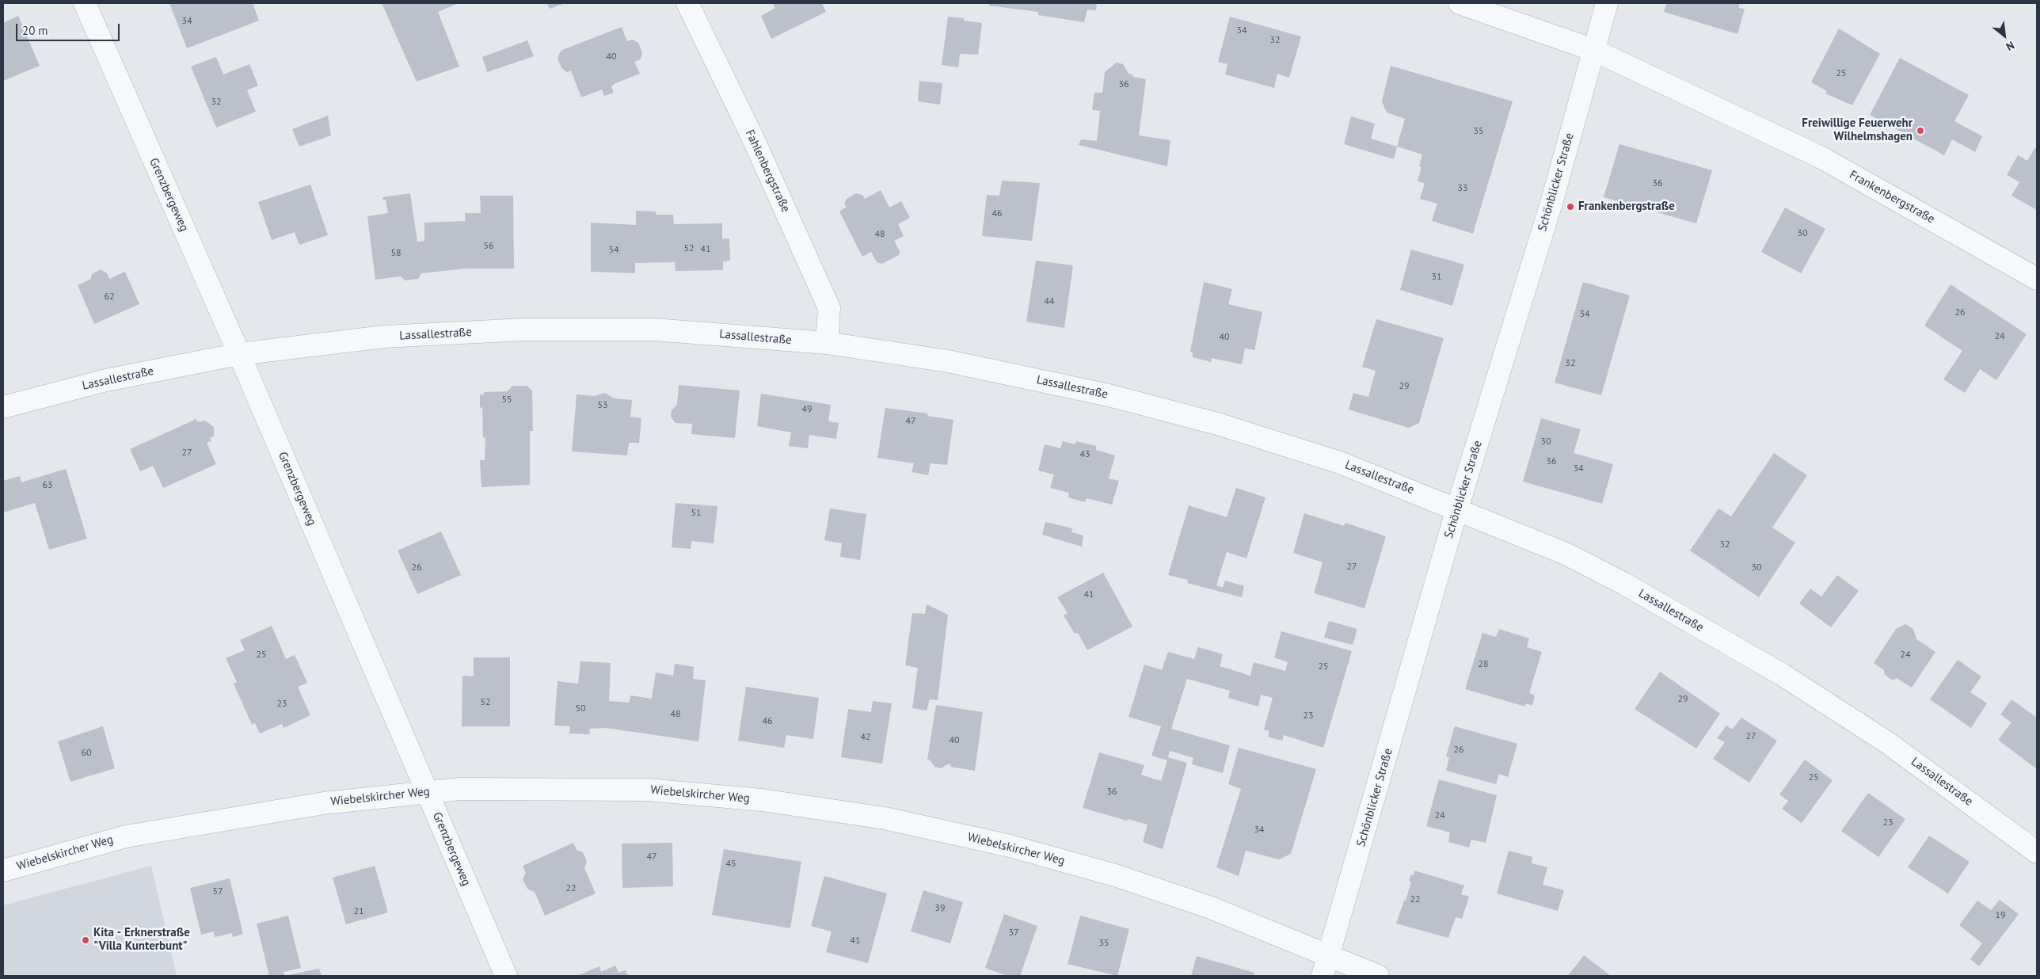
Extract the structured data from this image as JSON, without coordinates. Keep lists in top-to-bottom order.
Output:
{
  "streets": {
    "street": [
      "Fahlenbergstraße",
      "Schönblicker Straße",
      "Grenzbergeweg",
      "Frankenbergstraße",
      "Lassallestraße",
      "Wiebelskircher Weg"
    ]
  },
  "crossings": [
    ["Fahlenbergstraße", "Lassallestraße"],
    ["Schönblicker Straße", "Frankenbergstraße"],
    ["Schönblicker Straße", "Lassallestraße"],
    ["Schönblicker Straße", "Wiebelskircher Weg"],
    ["Grenzbergeweg", "Lassallestraße"],
    ["Grenzbergeweg", "Wiebelskircher Weg"]
  ],
  "places": ["Freiwillige Feuerwehr Wilhelmshagen", "Frankenbergstraße", "Kita - Erknerstraße \"Villa Kunterbunt\""],
  "house_numbers": [
    "34",
    "34",
    "32",
    "40",
    "25",
    "36",
    "32",
    "35",
    "36",
    "33",
    "46",
    "30",
    "48",
    "56",
    "52",
    "41",
    "54",
    "58",
    "31",
    "62",
    "44",
    "26",
    "34",
    "24",
    "40",
    "32",
    "29",
    "55",
    "53",
    "49",
    "47",
    "30",
    "27",
    "43",
    "36",
    "34",
    "63",
    "51",
    "32",
    "27",
    "26",
    "30",
    "41",
    "25",
    "24",
    "28",
    "25",
    "29",
    "52",
    "23",
    "50",
    "48",
    "23",
    "46",
    "27",
    "42",
    "40",
    "26",
    "60",
    "25",
    "36",
    "24",
    "23",
    "34",
    "47",
    "45",
    "22",
    "57",
    "22",
    "39",
    "21",
    "19",
    "37",
    "41",
    "35"
  ],
  "scale_bar": "20 m",
  "north": "bottom right"
}
